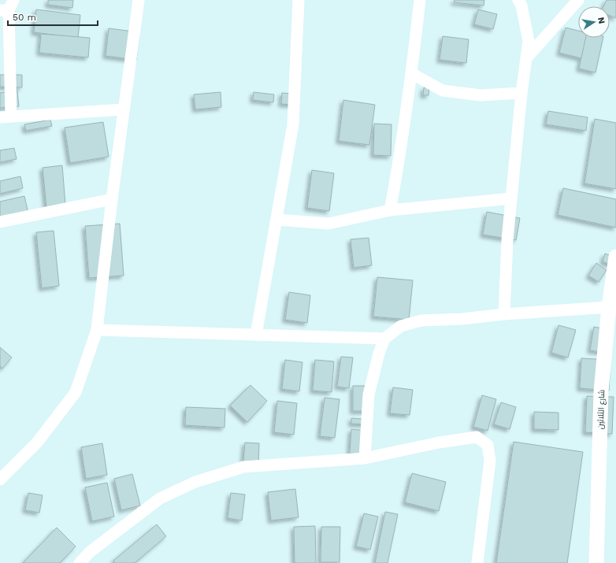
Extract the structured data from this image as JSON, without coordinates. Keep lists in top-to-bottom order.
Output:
{
  "streets": {
    "street": ["شارع الثلاثين"]
  },
  "scale_bar": "50 m",
  "north": "right"
}
